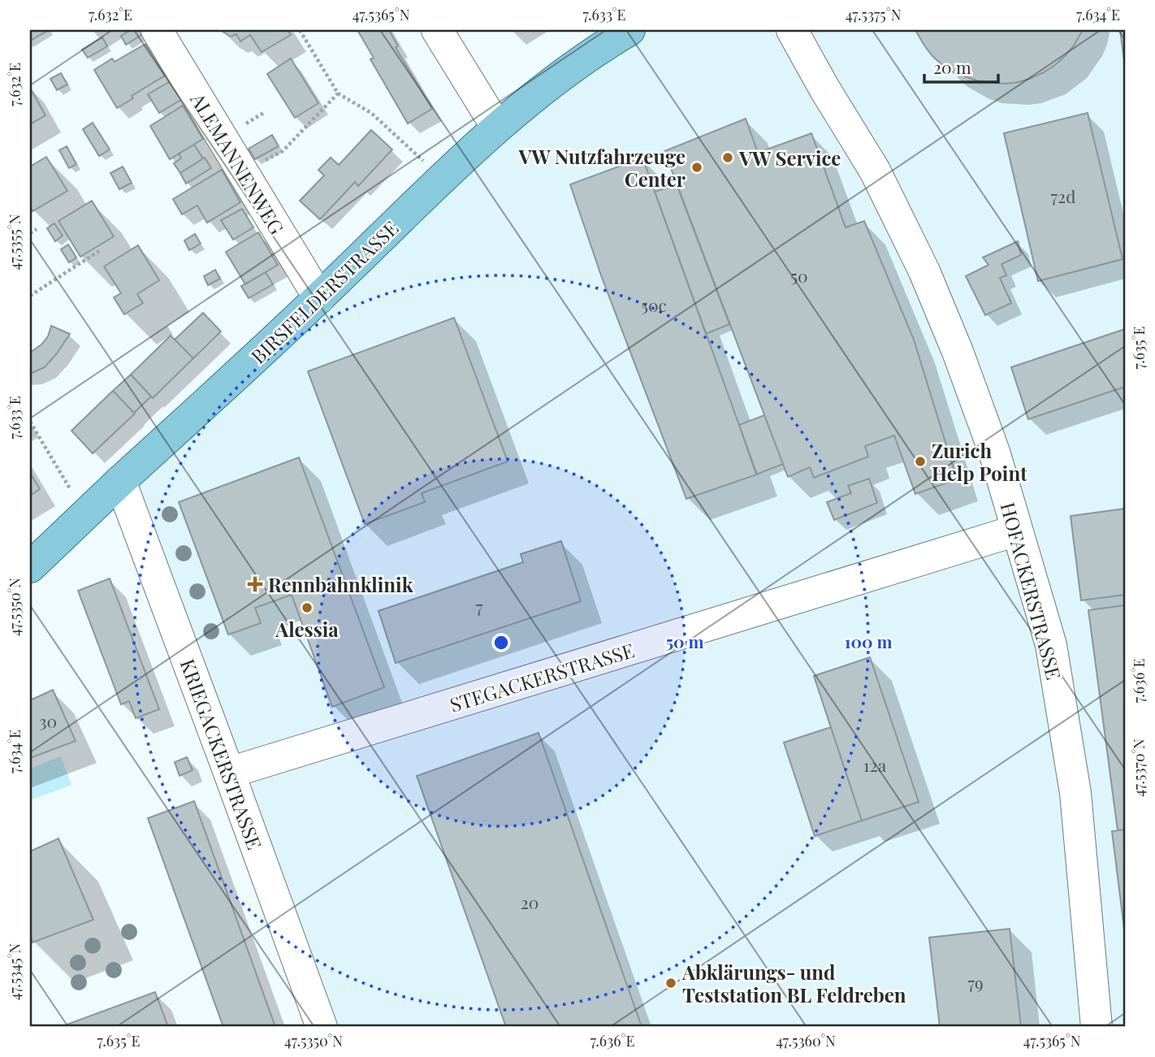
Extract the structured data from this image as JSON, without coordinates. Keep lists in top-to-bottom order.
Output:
{
  "streets": {
    "main road": ["BIRSFELDERSTRASSE"],
    "street": [
      "ALEMANNENWEG",
      "HOFACKERSTRASSE",
      "STEGACKERSTRASSE",
      "KRIEGACKERSTRASSE"
    ]
  },
  "crossings": [
    ["ALEMANNENWEG", "BIRSFELDERSTRASSE"],
    ["BIRSFELDERSTRASSE", "KRIEGACKERSTRASSE"],
    ["HOFACKERSTRASSE", "STEGACKERSTRASSE"],
    ["STEGACKERSTRASSE", "KRIEGACKERSTRASSE"]
  ],
  "places": {
    "other": [
      "VW Service",
      "VW Nutzfahrzeuge Center",
      "Zurich Help Point",
      "Alessia",
      "Abklärungs- und Teststation BL Feldreben"
    ],
    "health": ["Rennbahnklinik"]
  },
  "house_numbers": [
    "72d",
    "50",
    "50c",
    "7",
    "30",
    "12a",
    "20",
    "79"
  ],
  "scale_bar": "20 m",
  "coordinates": [
    "7.632°E",
    "47.5365°N",
    "7.633°E",
    "47.5375°N",
    "7.634°E",
    "47.5355°N",
    "7.635°E",
    "47.5350°N",
    "7.636°E",
    "47.5370°N",
    "47.5345°N",
    "47.5360°N"
  ],
  "rings": ["50 m", "100 m"]
}
